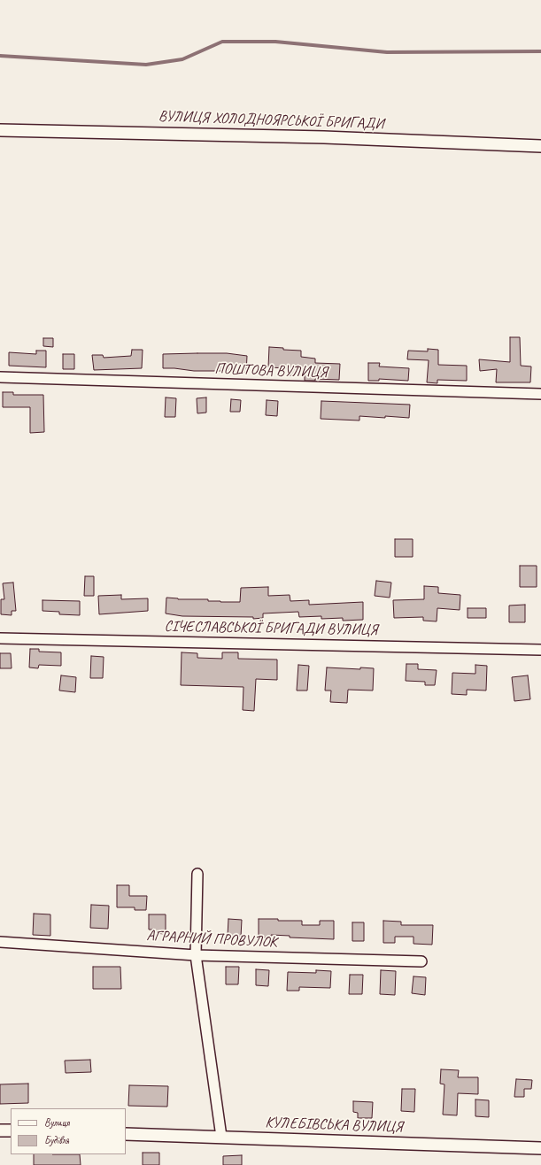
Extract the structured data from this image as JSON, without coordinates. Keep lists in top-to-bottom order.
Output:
{
  "streets": {
    "street": [
      "ВУЛИЦЯ ХОЛОДНОЯРСЬКОЇ БРИГАДИ",
      "ПОШТОВА ВУЛИЦЯ",
      "СІЧЕСЛАВСЬКОЇ БРИГАДИ ВУЛИЦЯ",
      "АГРАРНИЙ ПРОВУЛОК",
      "КУЛЕБІВСЬКА ВУЛИЦЯ"
    ]
  },
  "legend": ["Вулиця", "Будівля"]
}
